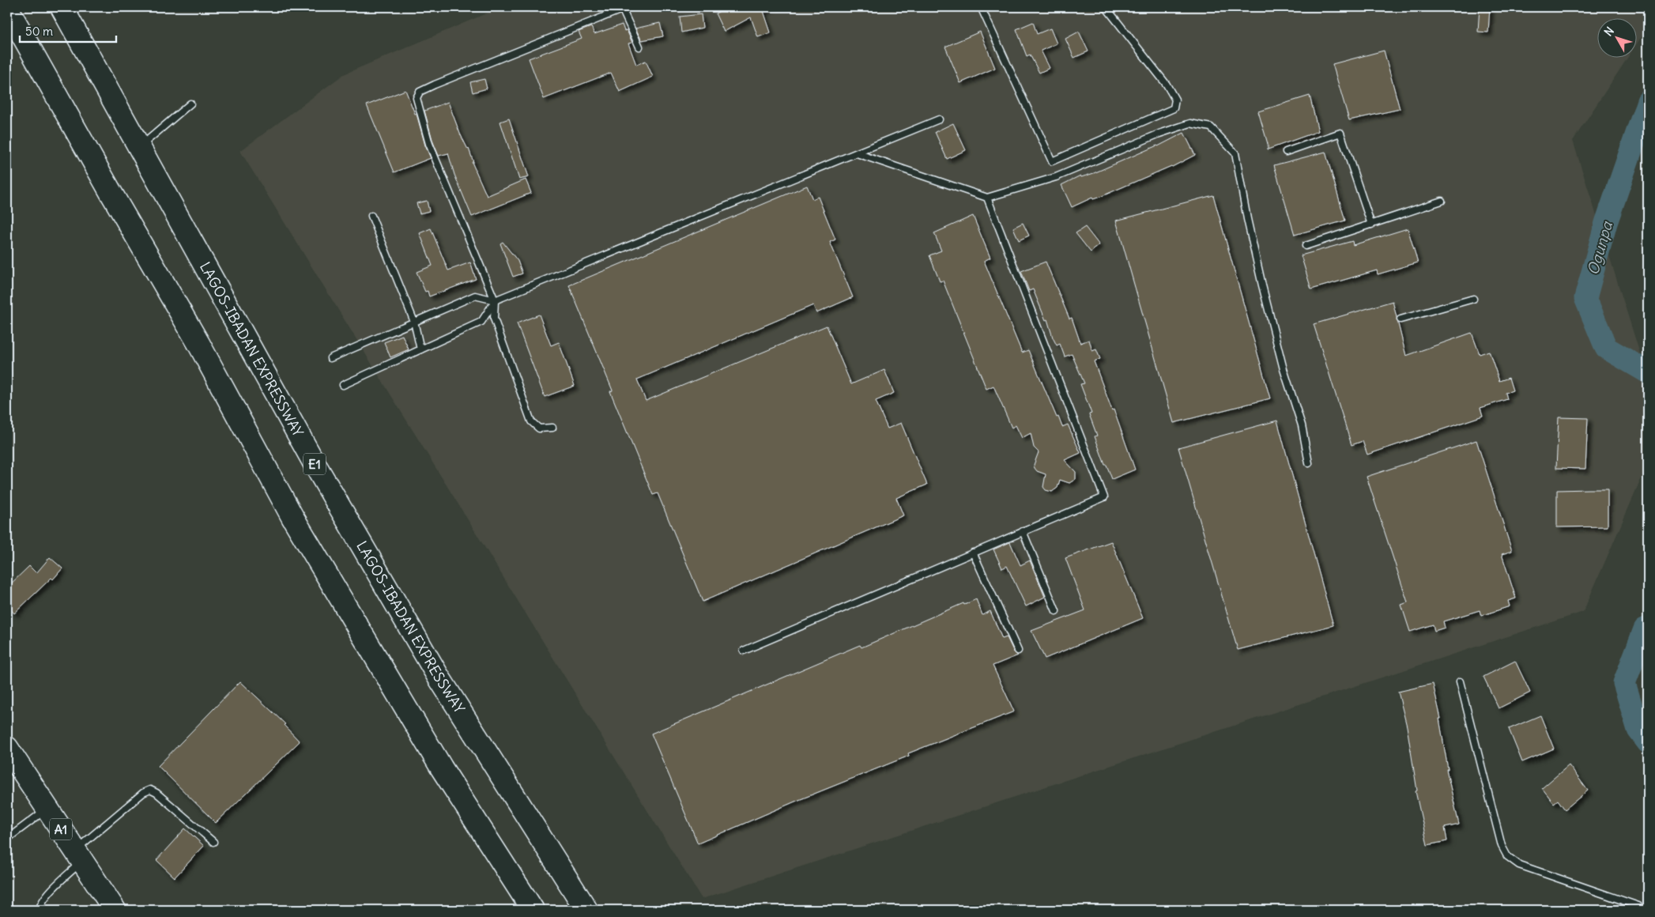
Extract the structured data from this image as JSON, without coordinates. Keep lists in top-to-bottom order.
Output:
{
  "streets": {
    "highway": ["LAGOS-IBADAN EXPRESSWAY", "E1", "A1"]
  },
  "water": ["Ogunpa"],
  "scale_bar": "50 m",
  "north": "top left"
}
